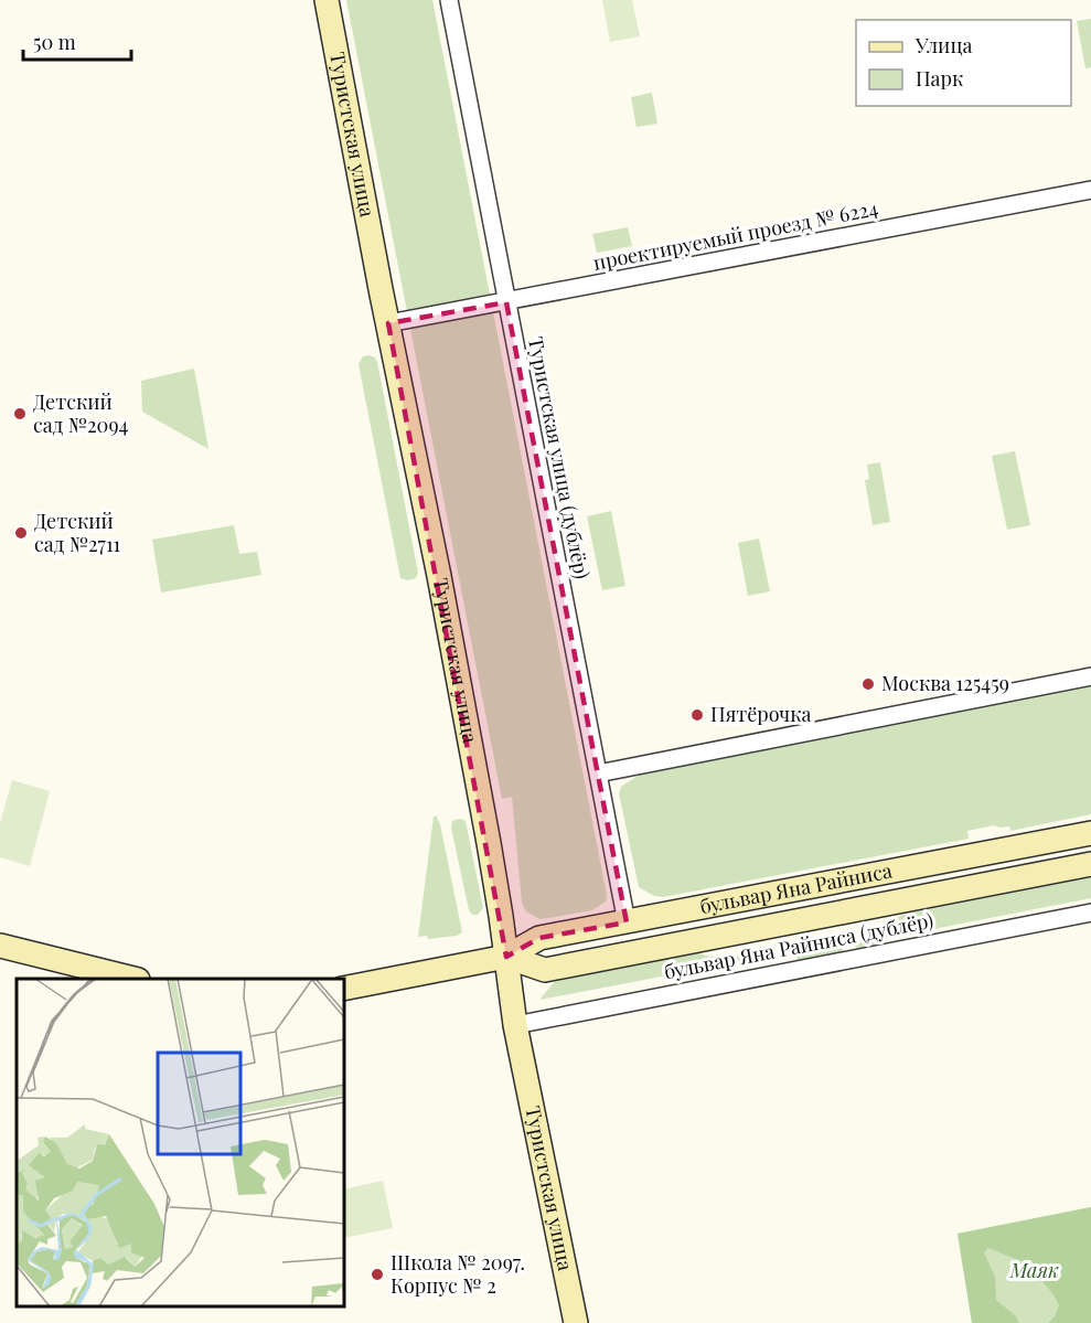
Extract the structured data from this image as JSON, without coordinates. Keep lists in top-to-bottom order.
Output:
{
  "streets": {
    "main road": ["Туристская улица", "бульвар Яна Райниса"],
    "street": ["проектируемый проезд № 6224", "Туристская улица (дублёр)", "бульвар Яна Райниса (дублёр)"]
  },
  "crossings": [
    ["Туристская улица", "проектируемый проезд № 6224"],
    ["Туристская улица", "бульвар Яна Райниса"],
    ["Туристская улица", "бульвар Яна Райниса (дублёр)"],
    ["проектируемый проезд № 6224", "Туристская улица (дублёр)"],
    ["Туристская улица (дублёр)", "бульвар Яна Райниса"]
  ],
  "parks": ["Маяк"],
  "places": [
    "Детский сад №2094",
    "Детский сад №2711",
    "Москва 125459",
    "Пятёрочка",
    "Школа № 2097. Корпус № 2"
  ],
  "legend": ["Улица", "Парк"],
  "scale_bar": "50 m"
}
